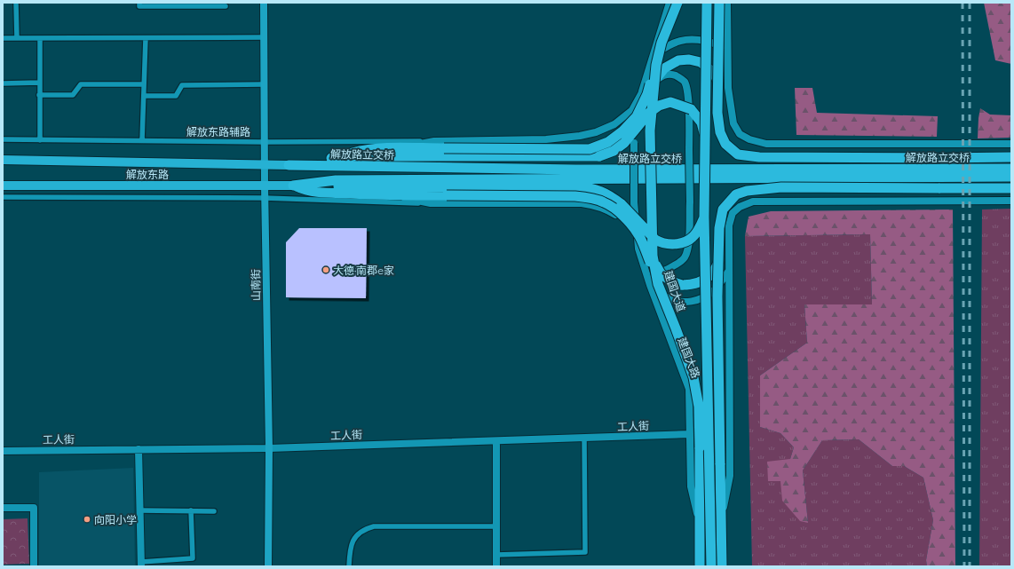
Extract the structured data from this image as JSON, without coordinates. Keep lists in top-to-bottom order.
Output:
{
  "streets": {
    "highway": ["解放路立交桥", "建国大道"],
    "main road": ["解放东路", "山南街"],
    "street": ["建国大路", "工人街"],
    "lane": ["解放东路辅路"]
  },
  "crossings": [
    ["解放东路辅路", "山南街"],
    ["解放路立交桥", "解放东路"],
    ["解放东路", "山南街"],
    ["山南街", "工人街"],
    ["建国大道", "建国大路"],
    ["建国大路", "工人街"]
  ],
  "places": ["大德·南郡e家", "向阳小学"]
}
